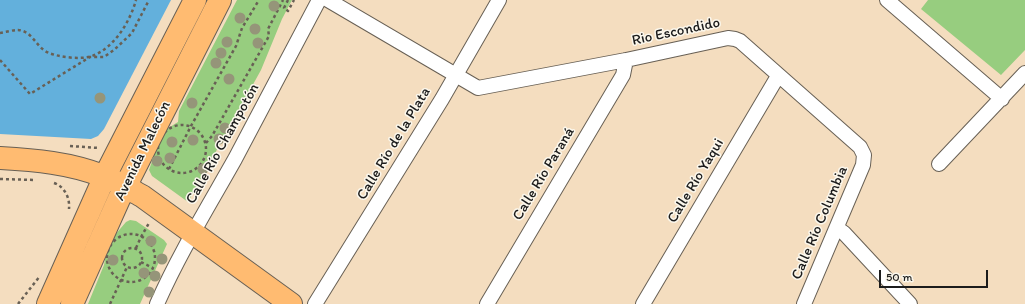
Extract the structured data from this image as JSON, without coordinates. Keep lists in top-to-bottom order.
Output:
{
  "streets": {
    "main road": ["Avenida Malecón"],
    "street": [
      "Rio Escondido",
      "Calle Río Champotón",
      "Calle Río de la Plata",
      "Calle Río Paraná",
      "Calle Río Yaqui",
      "Calle Río Columbia"
    ]
  },
  "crossings": [
    ["Rio Escondido", "Calle Río de la Plata"],
    ["Rio Escondido", "Calle Río Paraná"],
    ["Rio Escondido", "Calle Río Yaqui"],
    ["Rio Escondido", "Calle Río Columbia"]
  ],
  "scale_bar": "50 m"
}
